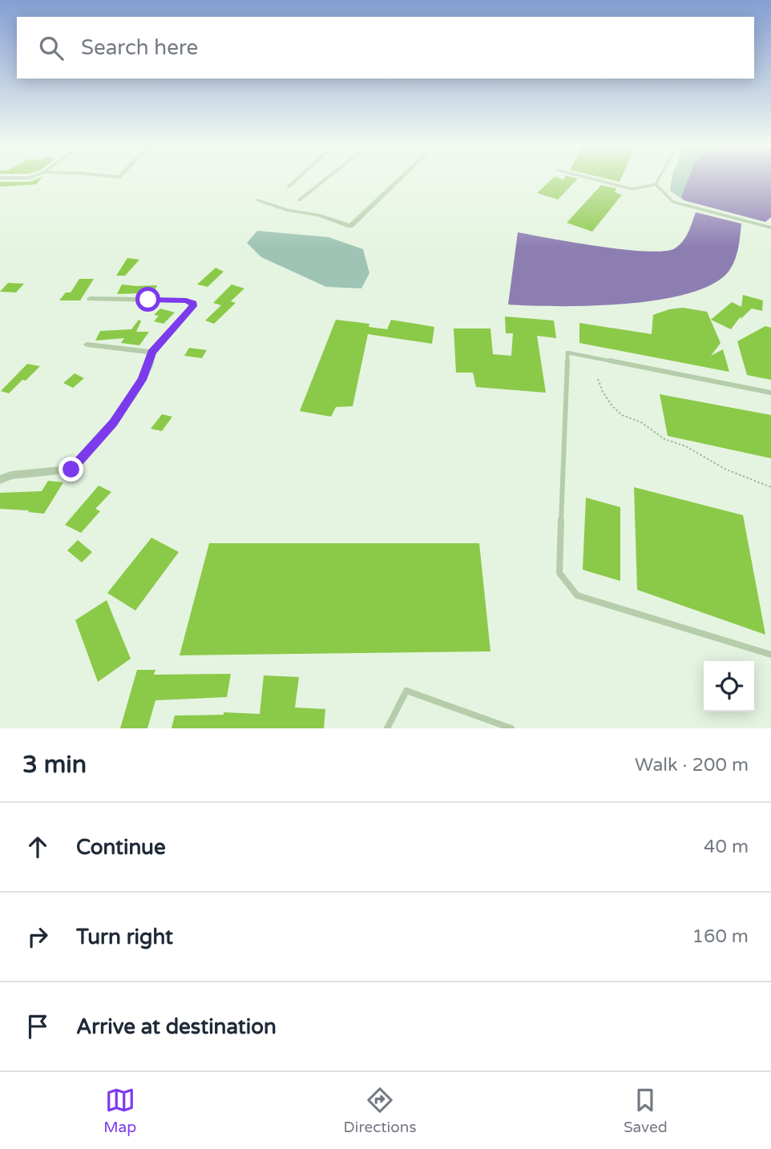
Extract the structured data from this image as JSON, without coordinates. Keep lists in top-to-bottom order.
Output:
{
  "page": {
    "search": "Search here",
    "heading": ["3 min", "Walk · 200 m"],
    "list": [
      ["Continue", "40 m"],
      ["Turn right", "160 m"],
      "Arrive at destination"
    ],
    "nav": ["Map", "Directions", "Saved"]
  }
}
